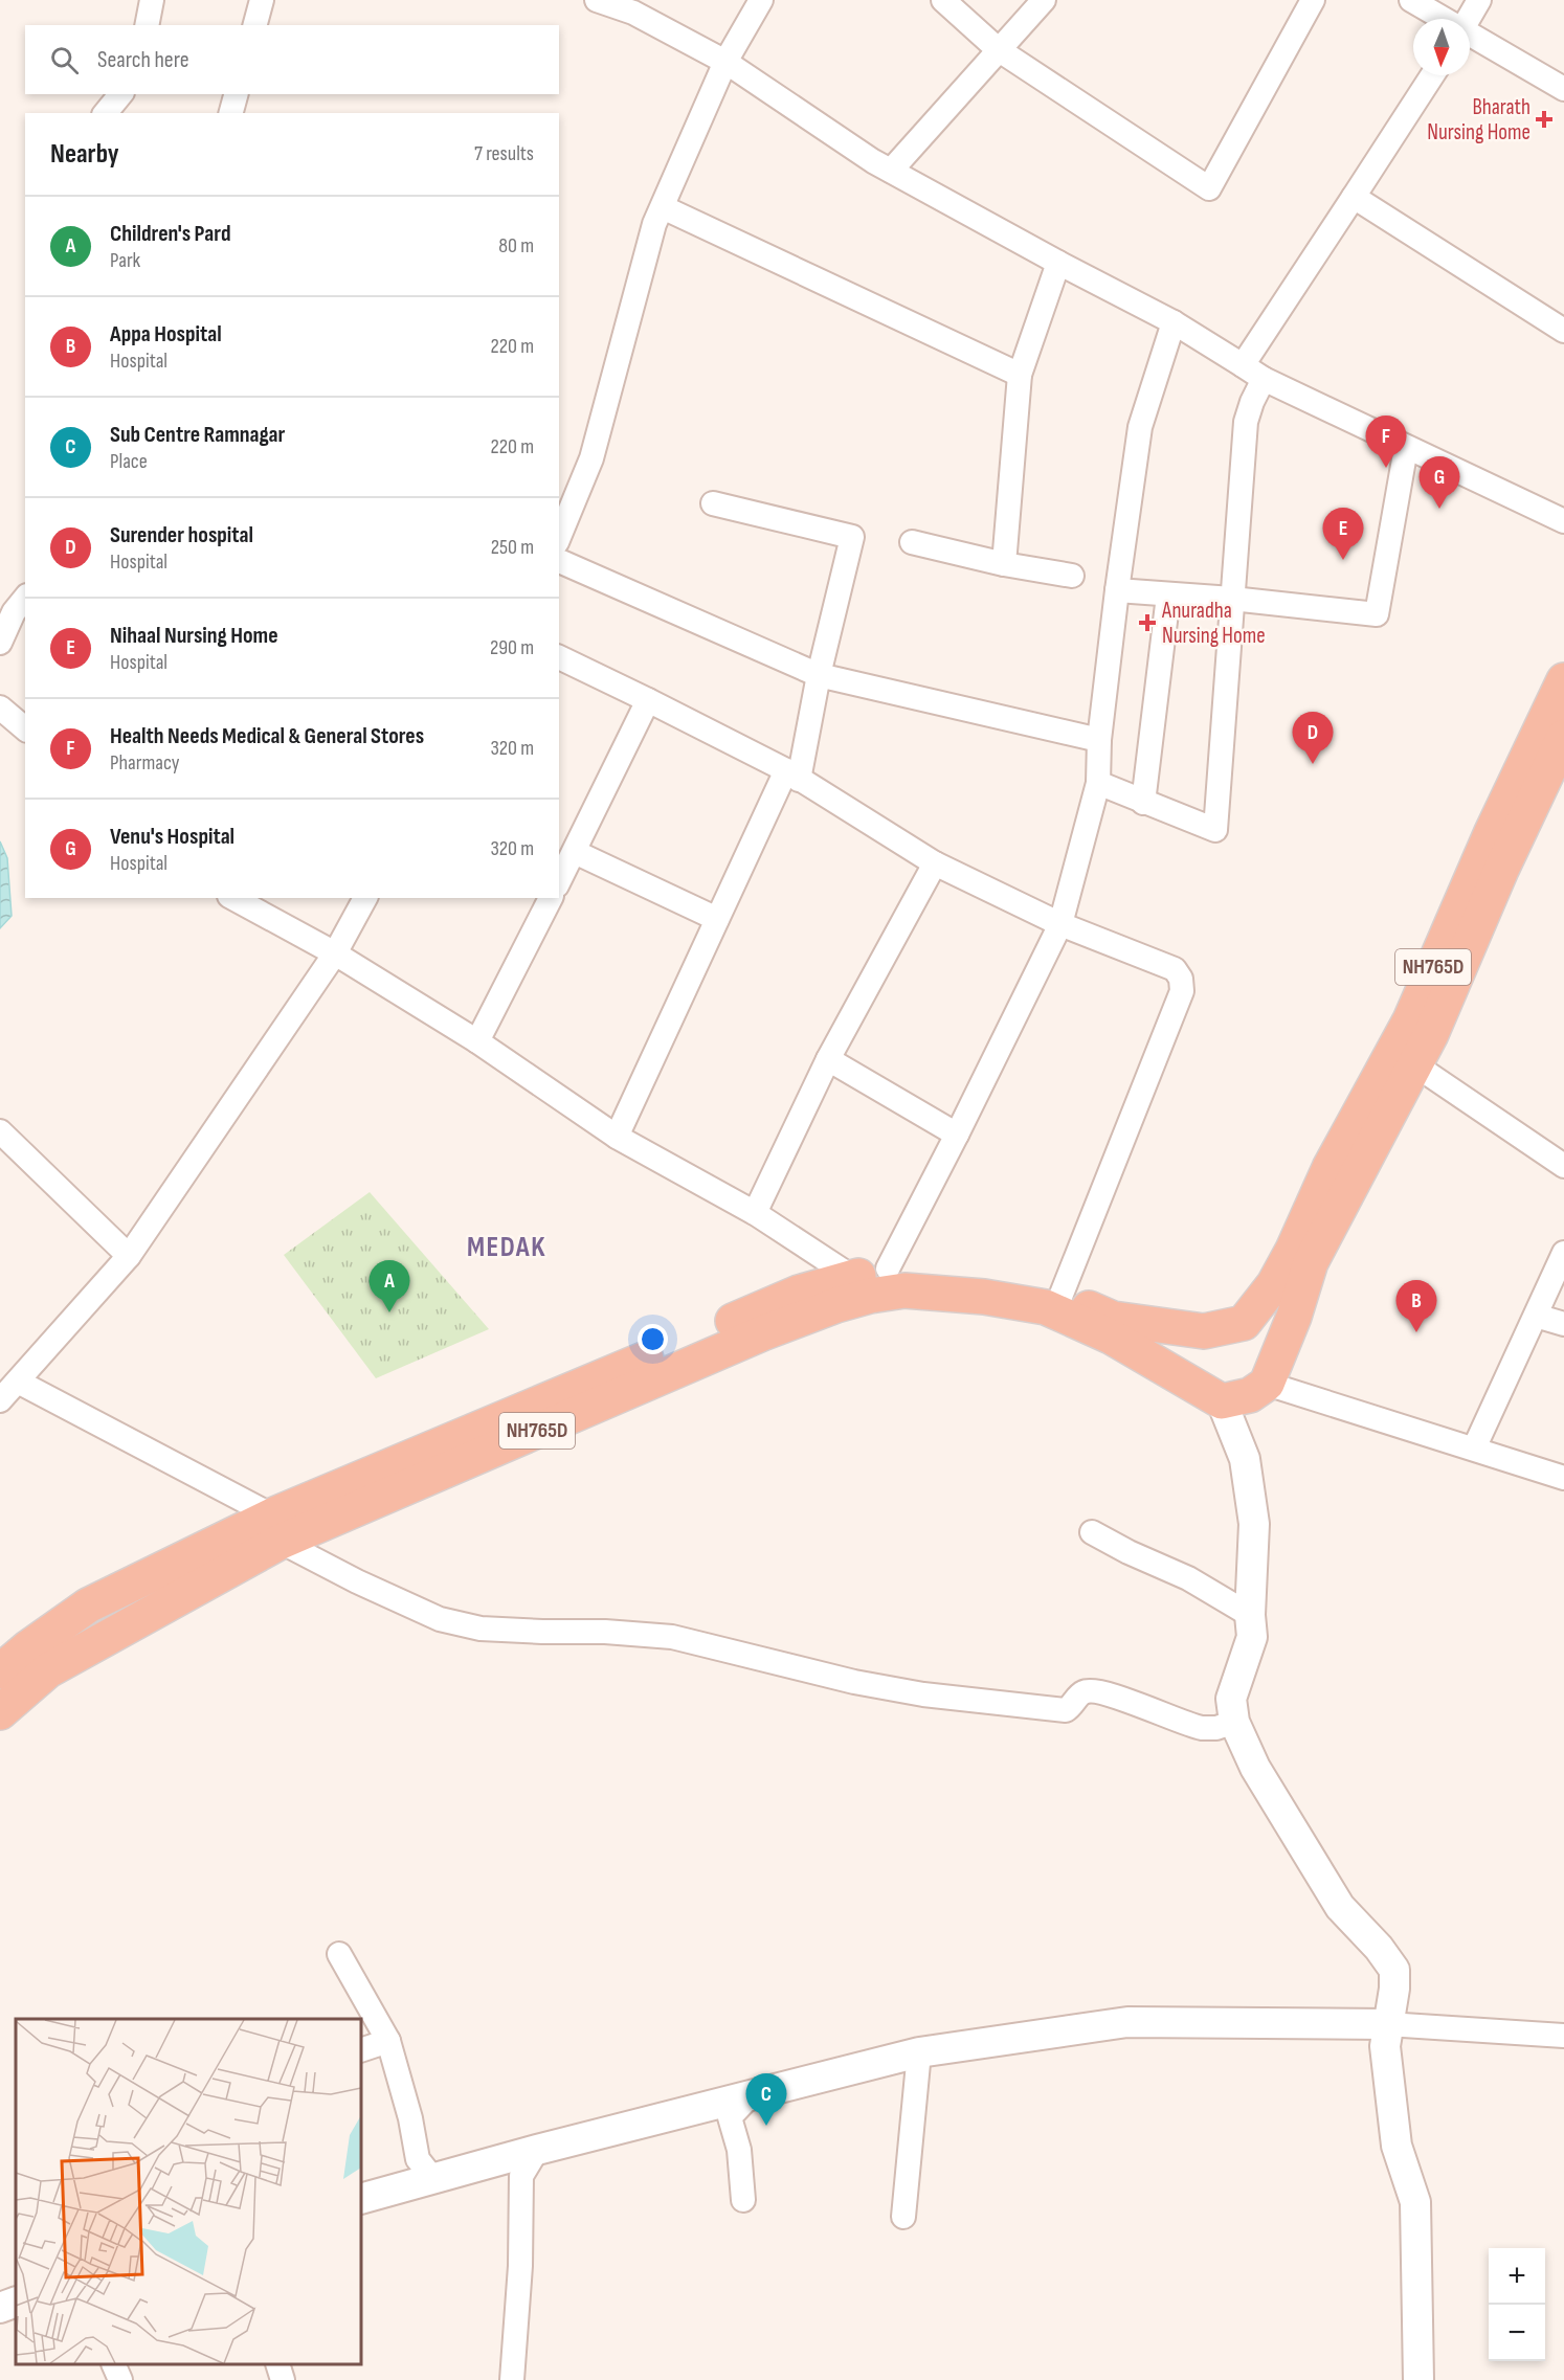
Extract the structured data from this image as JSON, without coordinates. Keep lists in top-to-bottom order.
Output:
{
  "streets": {
    "highway": ["NH765D"]
  },
  "districts": ["MEDAK"],
  "places": {
    "health": ["Bharath Nursing Home", "Anuradha Nursing Home"]
  },
  "north": "bottom",
  "page": {
    "search": "Search here",
    "heading": ["Nearby", "7 results"],
    "list": [
      {
        "mark": "A",
        "name": "Children's Pard",
        "note": "Park",
        "value": "80 m"
      },
      {
        "mark": "B",
        "name": "Appa Hospital",
        "note": "Hospital",
        "value": "220 m"
      },
      {
        "mark": "C",
        "name": "Sub Centre Ramnagar",
        "note": "Place",
        "value": "220 m"
      },
      {
        "mark": "D",
        "name": "Surender hospital",
        "note": "Hospital",
        "value": "250 m"
      },
      {
        "mark": "E",
        "name": "Nihaal Nursing Home",
        "note": "Hospital",
        "value": "290 m"
      },
      {
        "mark": "F",
        "name": "Health Needs Medical & General Stores",
        "note": "Pharmacy",
        "value": "320 m"
      },
      {
        "mark": "G",
        "name": "Venu's Hospital",
        "note": "Hospital",
        "value": "320 m"
      }
    ],
    "pins": [
      "F",
      "G",
      "E",
      "D",
      "A",
      "B",
      "C"
    ],
    "map_buttons": ["+", "−"]
  }
}
